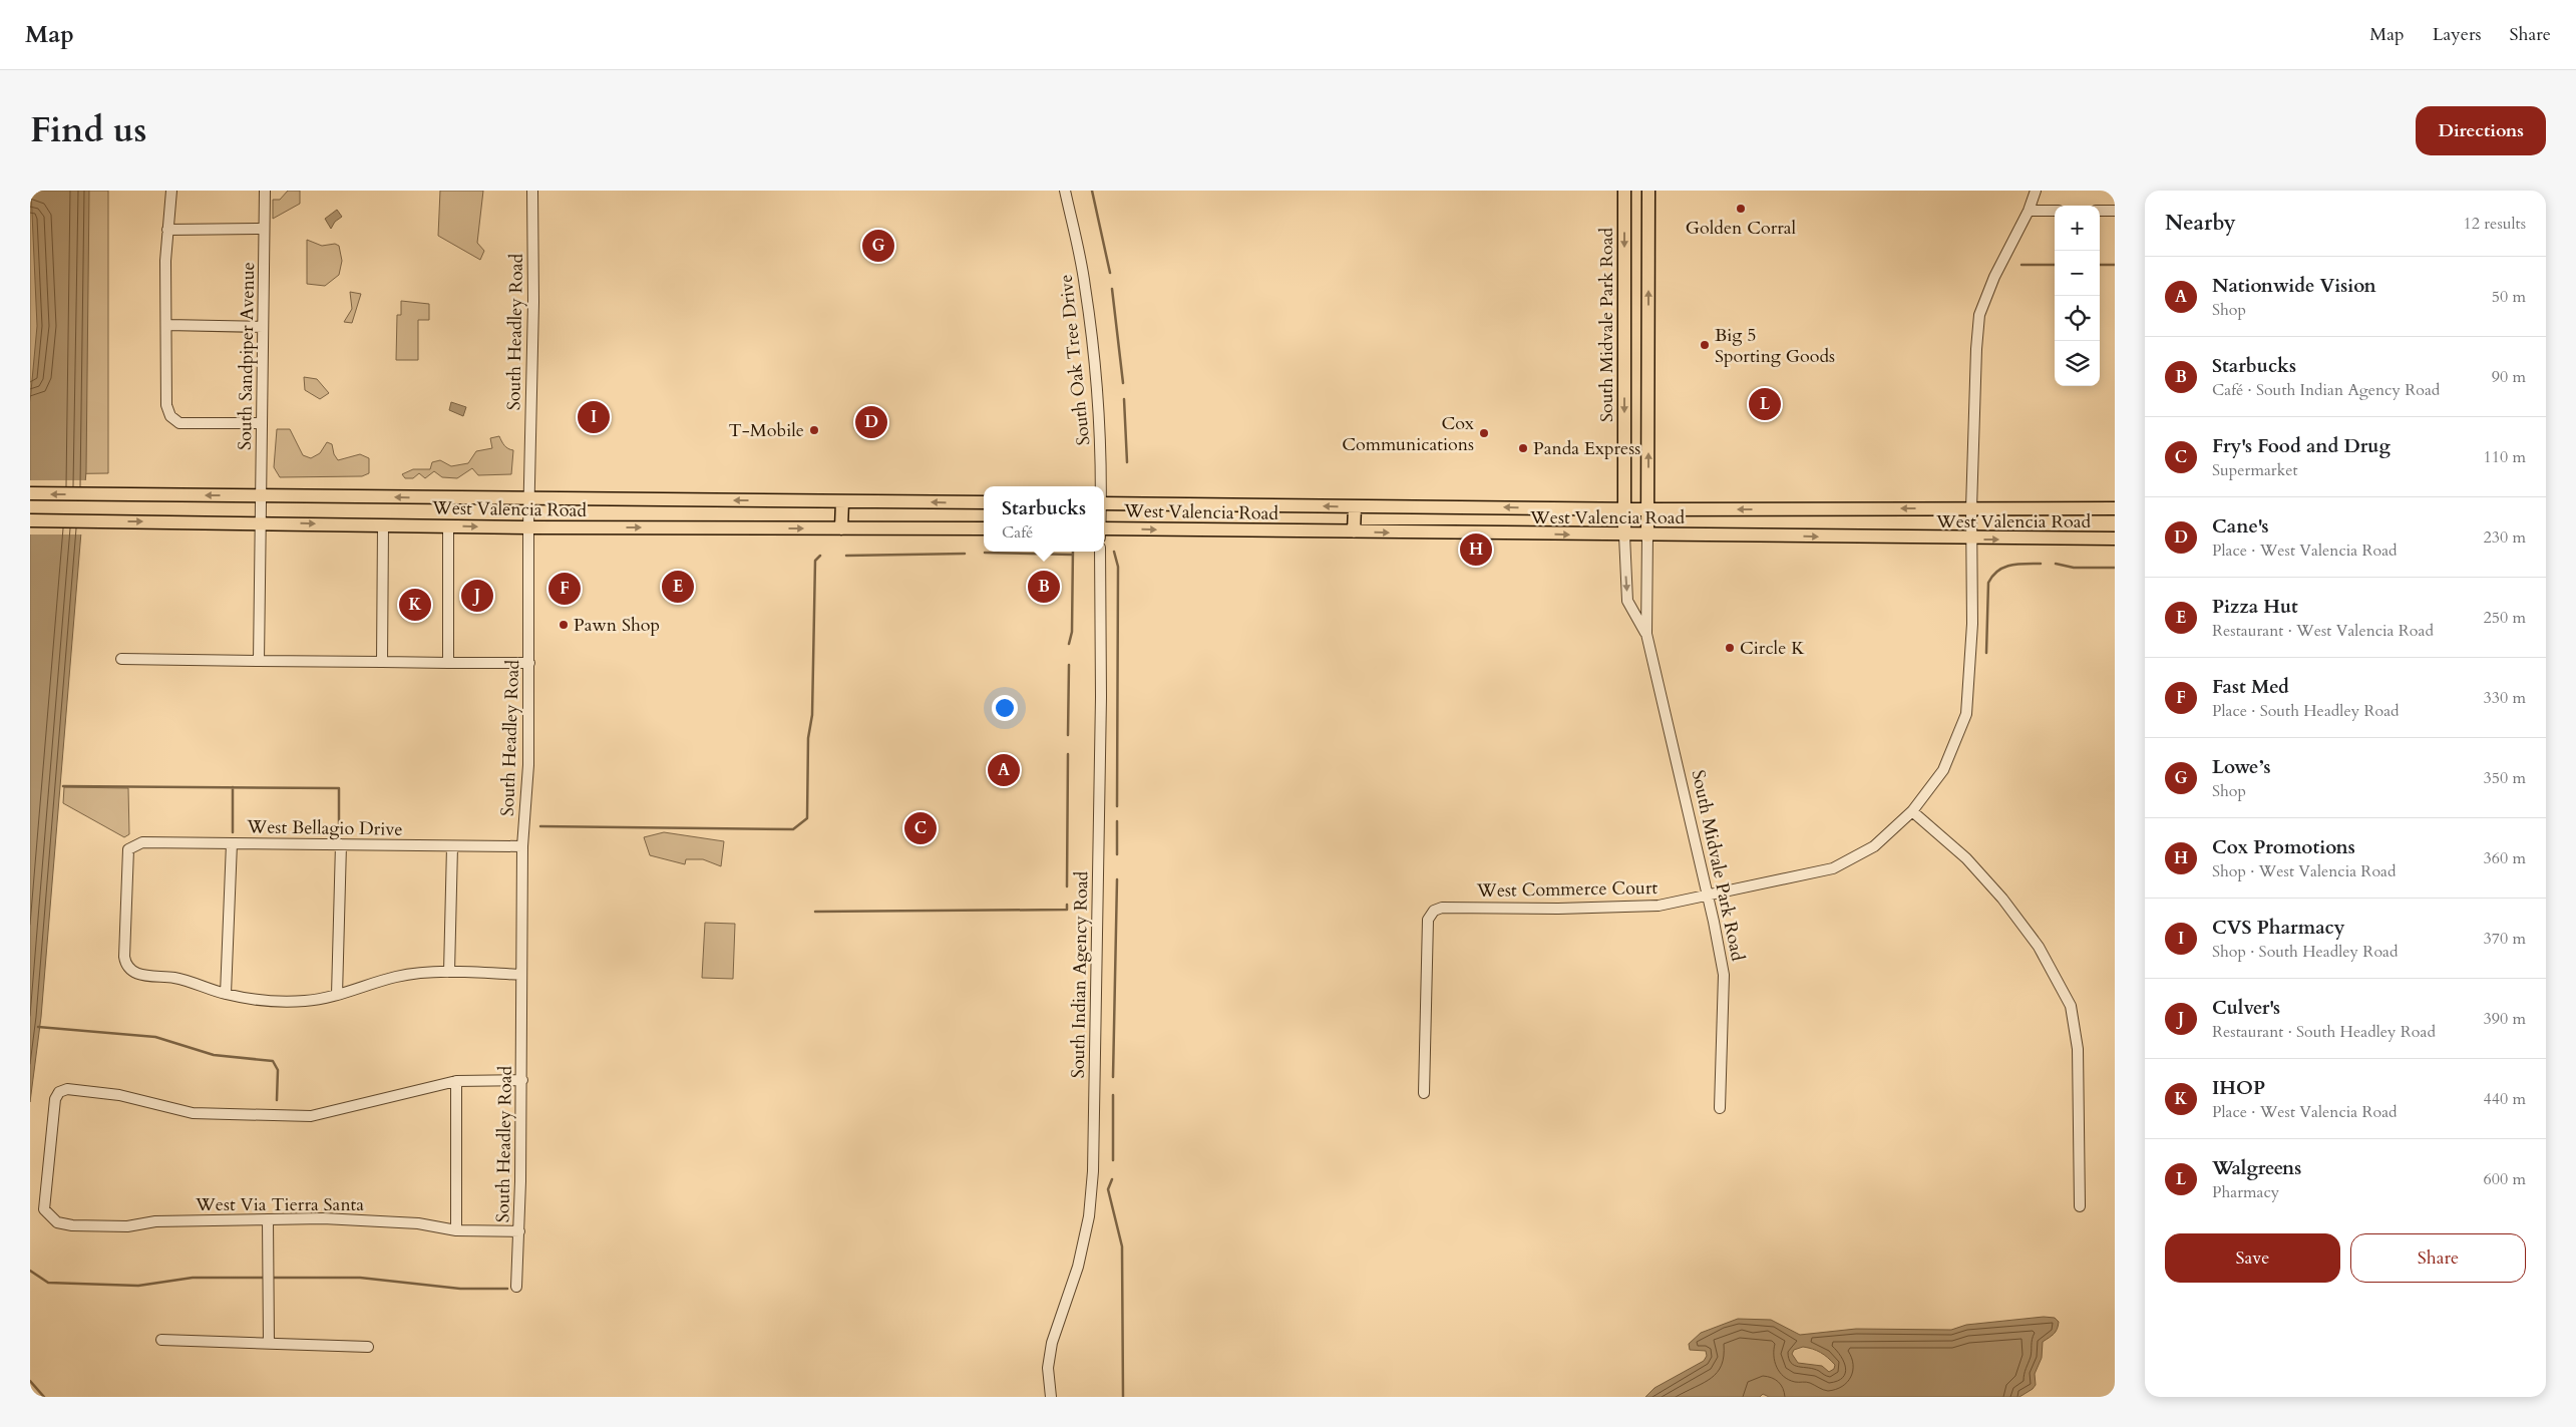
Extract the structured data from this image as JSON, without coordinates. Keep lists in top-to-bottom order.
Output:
{
  "streets": {
    "main road": ["South Midvale Park Road", "West Valencia Road"],
    "street": [
      "South Headley Road",
      "South Sandpiper Avenue",
      "South Oak Tree Drive",
      "West Bellagio Drive",
      "West Commerce Court",
      "South Indian Agency Road",
      "West Via Tierra Santa"
    ]
  },
  "crossings": [
    ["South Midvale Park Road", "West Valencia Road"],
    ["South Midvale Park Road", "West Commerce Court"],
    ["South Headley Road", "West Valencia Road"],
    ["South Headley Road", "West Bellagio Drive"],
    ["South Headley Road", "West Via Tierra Santa"],
    ["South Sandpiper Avenue", "West Valencia Road"],
    ["West Valencia Road", "West Commerce Court"]
  ],
  "places": [
    "Golden Corral",
    "Big 5 Sporting Goods",
    "T-Mobile",
    "Cox Communications",
    "Panda Express",
    "Pawn Shop",
    "Circle K"
  ],
  "page": {
    "header": "Map",
    "nav": ["Map", "Layers", "Share"],
    "title": "Find us",
    "buttons": [
      "Directions",
      ["Save", "Share"]
    ],
    "heading": ["Nearby", "12 results"],
    "map_buttons": ["+", "−"],
    "pins": [
      "G",
      "L",
      "I",
      "D",
      "H",
      "B",
      "E",
      "F",
      "J",
      "K",
      "A",
      "C"
    ],
    "list": [
      {
        "mark": "A",
        "name": "Nationwide Vision",
        "note": "Shop",
        "value": "50 m"
      },
      {
        "mark": "B",
        "name": "Starbucks",
        "note": "Café · South Indian Agency Road",
        "value": "90 m"
      },
      {
        "mark": "C",
        "name": "Fry's Food and Drug",
        "note": "Supermarket",
        "value": "110 m"
      },
      {
        "mark": "D",
        "name": "Cane's",
        "note": "Place · West Valencia Road",
        "value": "230 m"
      },
      {
        "mark": "E",
        "name": "Pizza Hut",
        "note": "Restaurant · West Valencia Road",
        "value": "250 m"
      },
      {
        "mark": "F",
        "name": "Fast Med",
        "note": "Place · South Headley Road",
        "value": "330 m"
      },
      {
        "mark": "G",
        "name": "Lowe’s",
        "note": "Shop",
        "value": "350 m"
      },
      {
        "mark": "H",
        "name": "Cox Promotions",
        "note": "Shop · West Valencia Road",
        "value": "360 m"
      },
      {
        "mark": "I",
        "name": "CVS Pharmacy",
        "note": "Shop · South Headley Road",
        "value": "370 m"
      },
      {
        "mark": "J",
        "name": "Culver's",
        "note": "Restaurant · South Headley Road",
        "value": "390 m"
      },
      {
        "mark": "K",
        "name": "IHOP",
        "note": "Place · West Valencia Road",
        "value": "440 m"
      },
      {
        "mark": "L",
        "name": "Walgreens",
        "note": "Pharmacy",
        "value": "600 m"
      }
    ],
    "popup": ["Starbucks", "Café"]
  }
}
